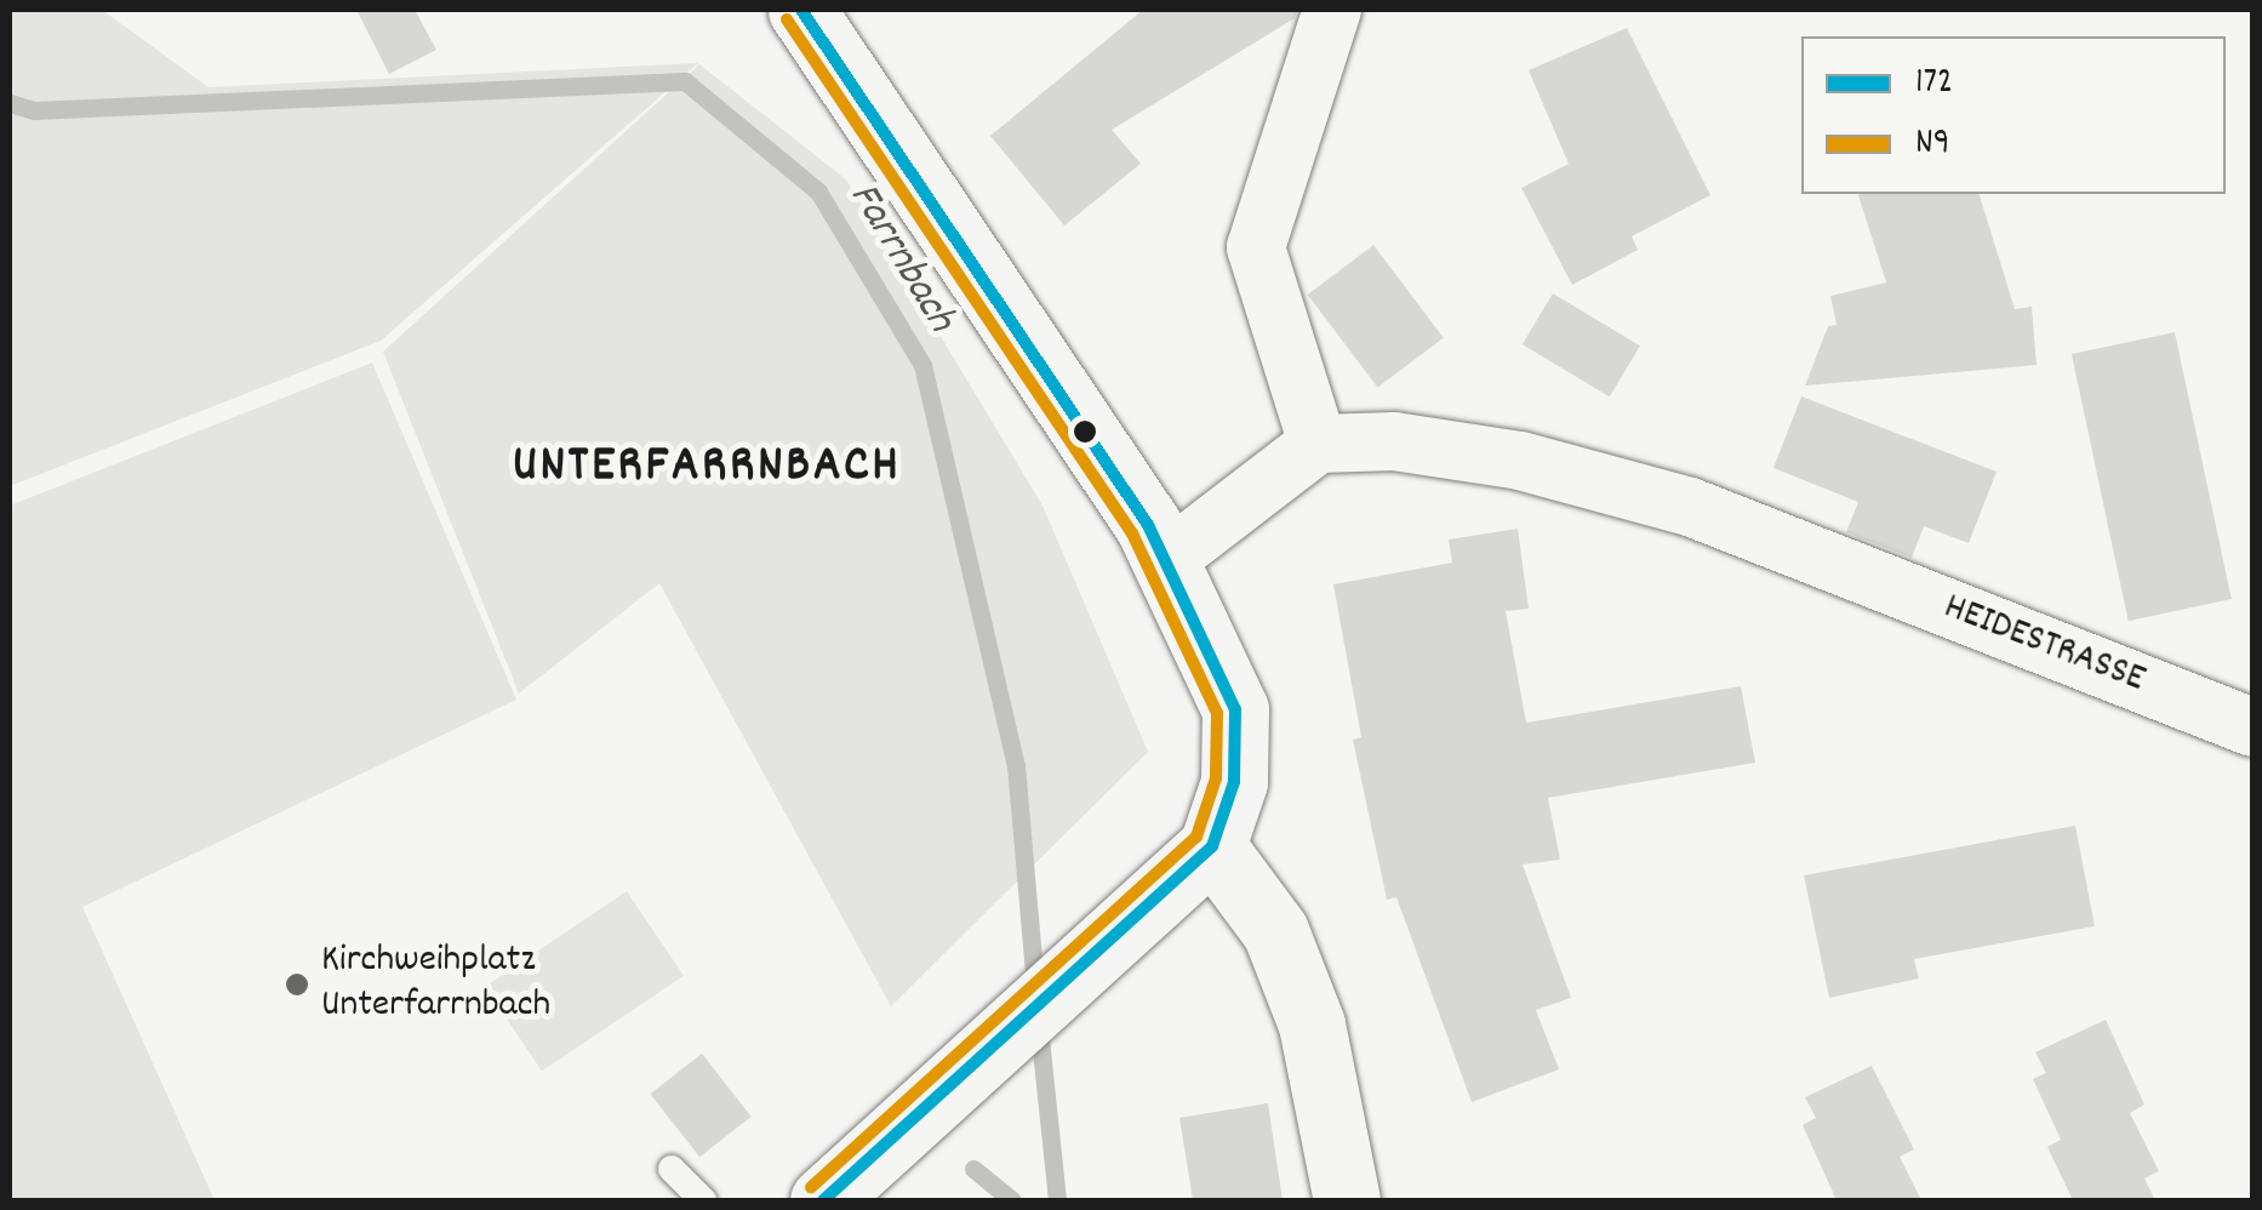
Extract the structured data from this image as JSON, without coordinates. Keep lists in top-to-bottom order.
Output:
{
  "streets": {
    "street": ["HEIDESTRASSE"]
  },
  "districts": ["UNTERFARRNBACH"],
  "water": ["Farrnbach"],
  "places": ["Kirchweihplatz Unterfarrnbach"],
  "lines": ["transit line 172", "transit line N9"],
  "legend": ["172", "N9"]
}
